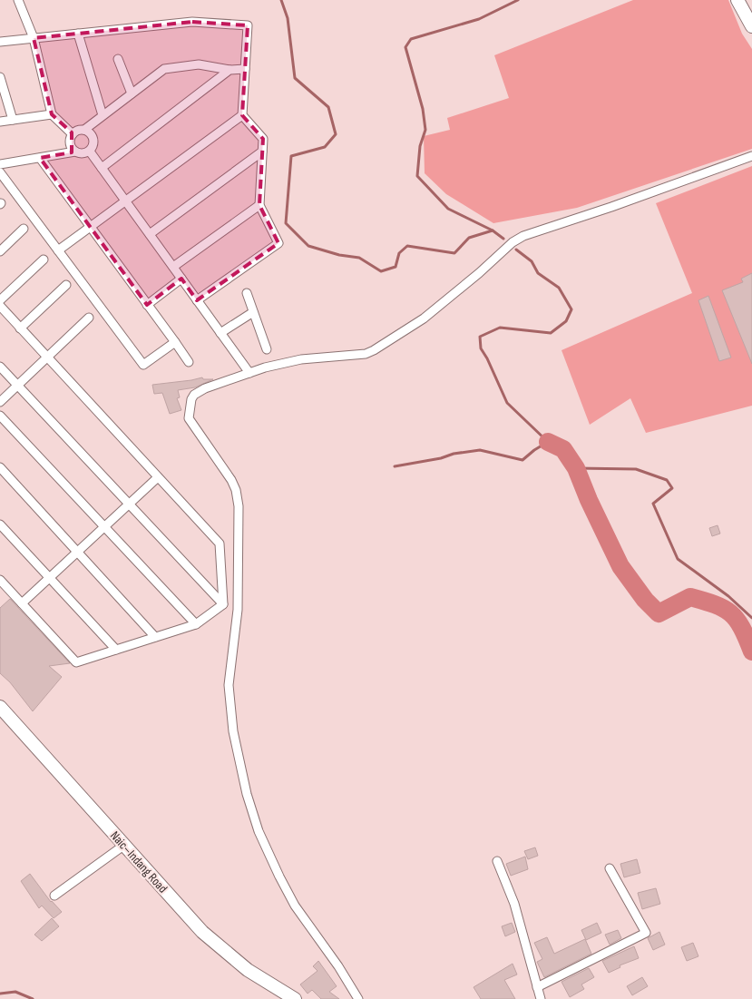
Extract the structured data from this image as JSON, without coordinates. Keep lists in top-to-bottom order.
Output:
{
  "streets": {
    "main road": ["Naic–Indang Road"]
  }
}
